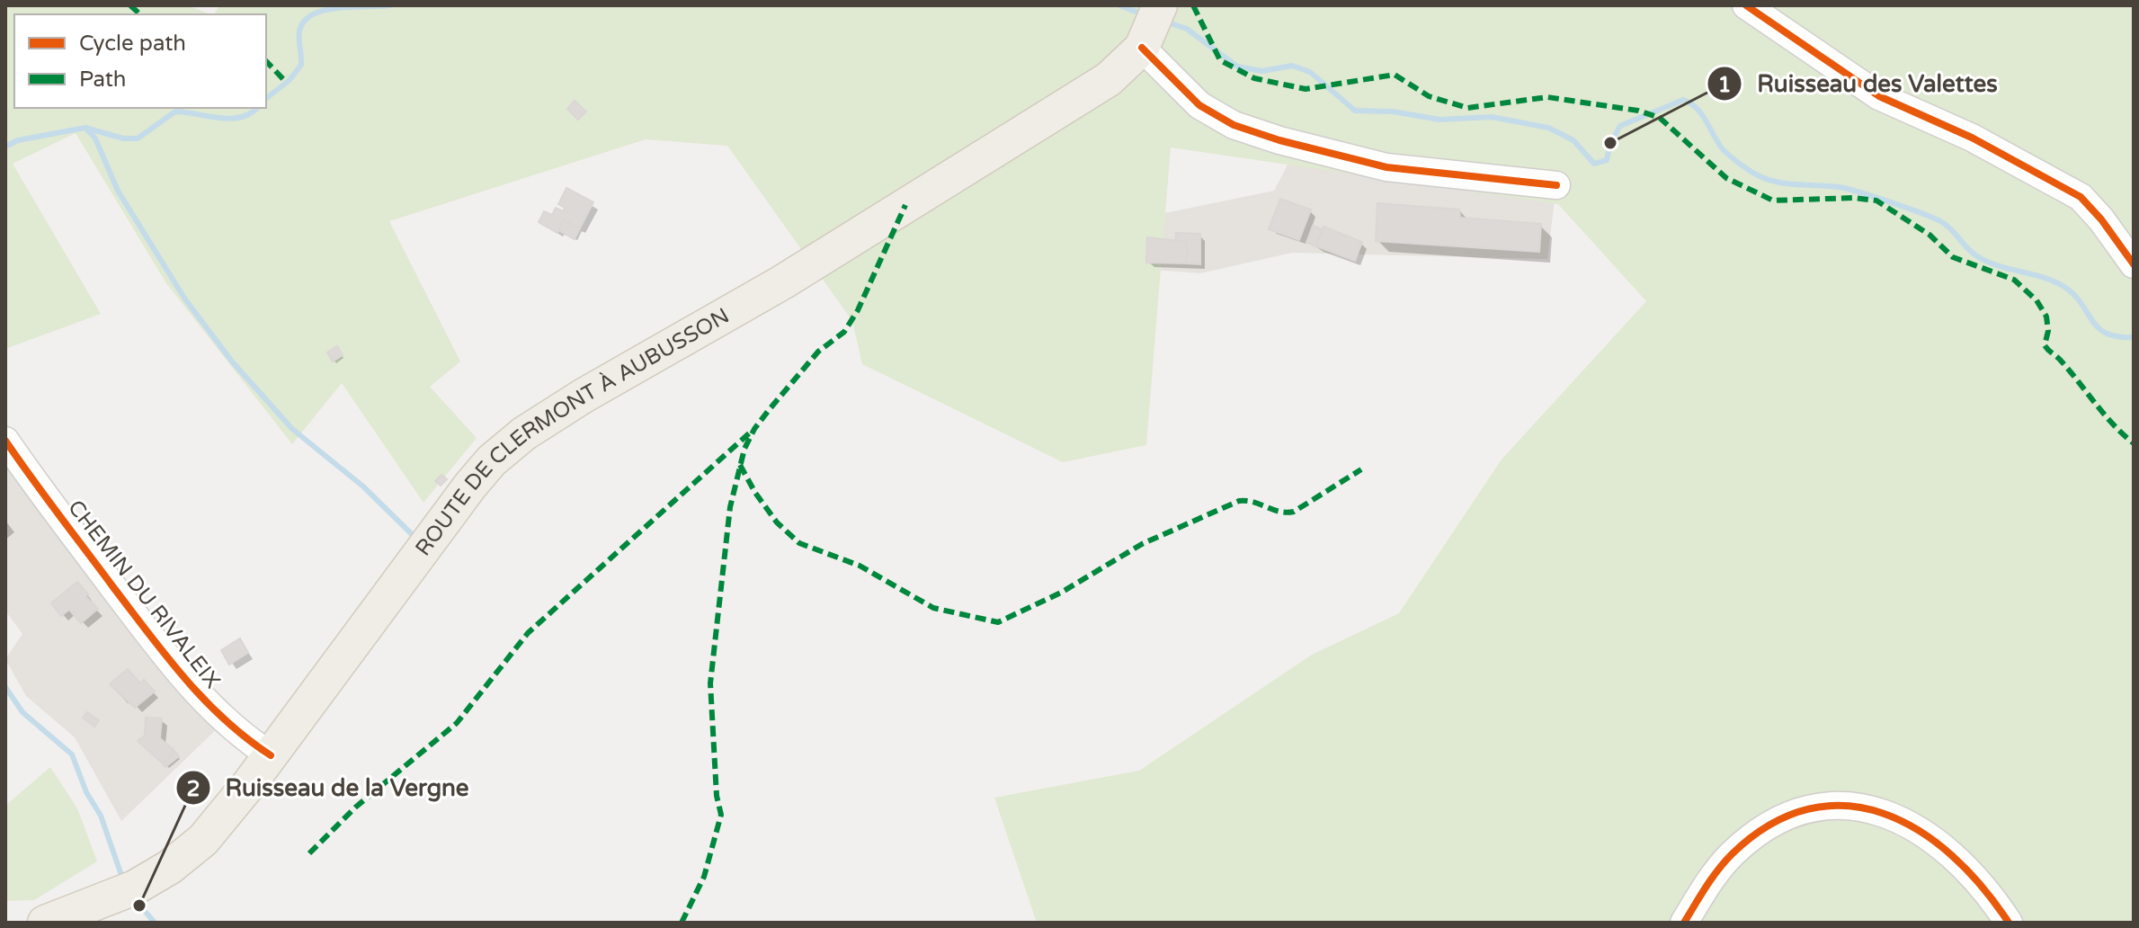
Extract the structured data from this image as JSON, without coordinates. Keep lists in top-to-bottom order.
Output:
{
  "streets": {
    "main road": ["ROUTE DE CLERMONT À AUBUSSON"],
    "street": ["CHEMIN DU RIVALEIX"]
  },
  "crossings": [
    ["ROUTE DE CLERMONT À AUBUSSON", "CHEMIN DU RIVALEIX"]
  ],
  "places": ["Ruisseau des Valettes", "Ruisseau de la Vergne"],
  "legend": ["Cycle path", "Path"]
}
